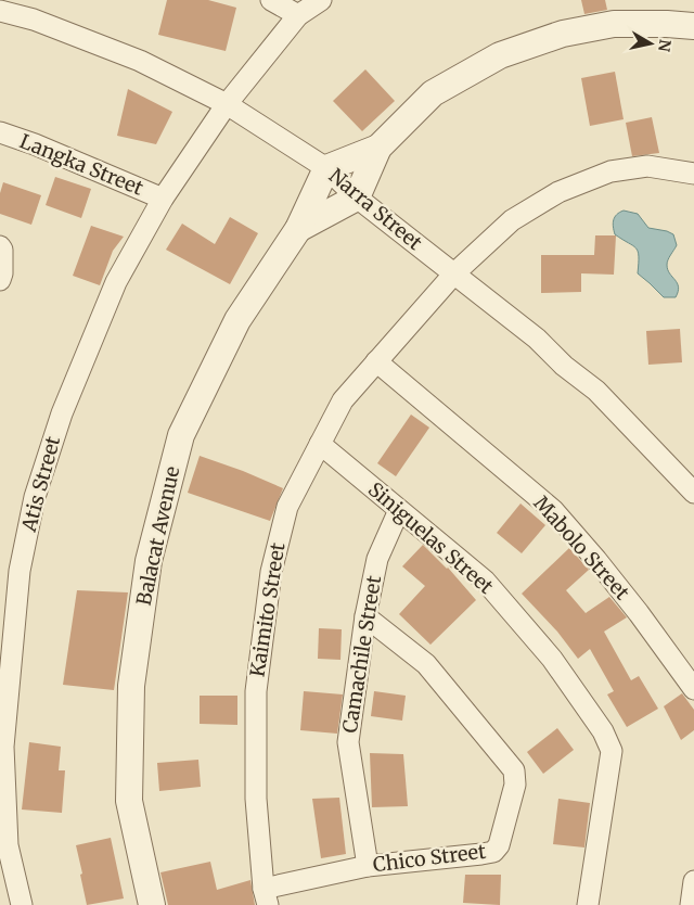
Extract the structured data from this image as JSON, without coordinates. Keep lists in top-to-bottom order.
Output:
{
  "streets": {
    "street": [
      "Langka Street",
      "Narra Street",
      "Atis Street",
      "Balacat Avenue",
      "Siniguelas Street",
      "Mabolo Street",
      "Kaimito Street",
      "Camachile Street",
      "Chico Street"
    ]
  },
  "crossings": [
    ["Langka Street", "Atis Street"],
    ["Narra Street", "Atis Street"],
    ["Narra Street", "Balacat Avenue"],
    ["Narra Street", "Kaimito Street"],
    ["Siniguelas Street", "Kaimito Street"],
    ["Siniguelas Street", "Camachile Street"],
    ["Mabolo Street", "Kaimito Street"],
    ["Kaimito Street", "Chico Street"],
    ["Camachile Street", "Chico Street"]
  ],
  "north": "right"
}
